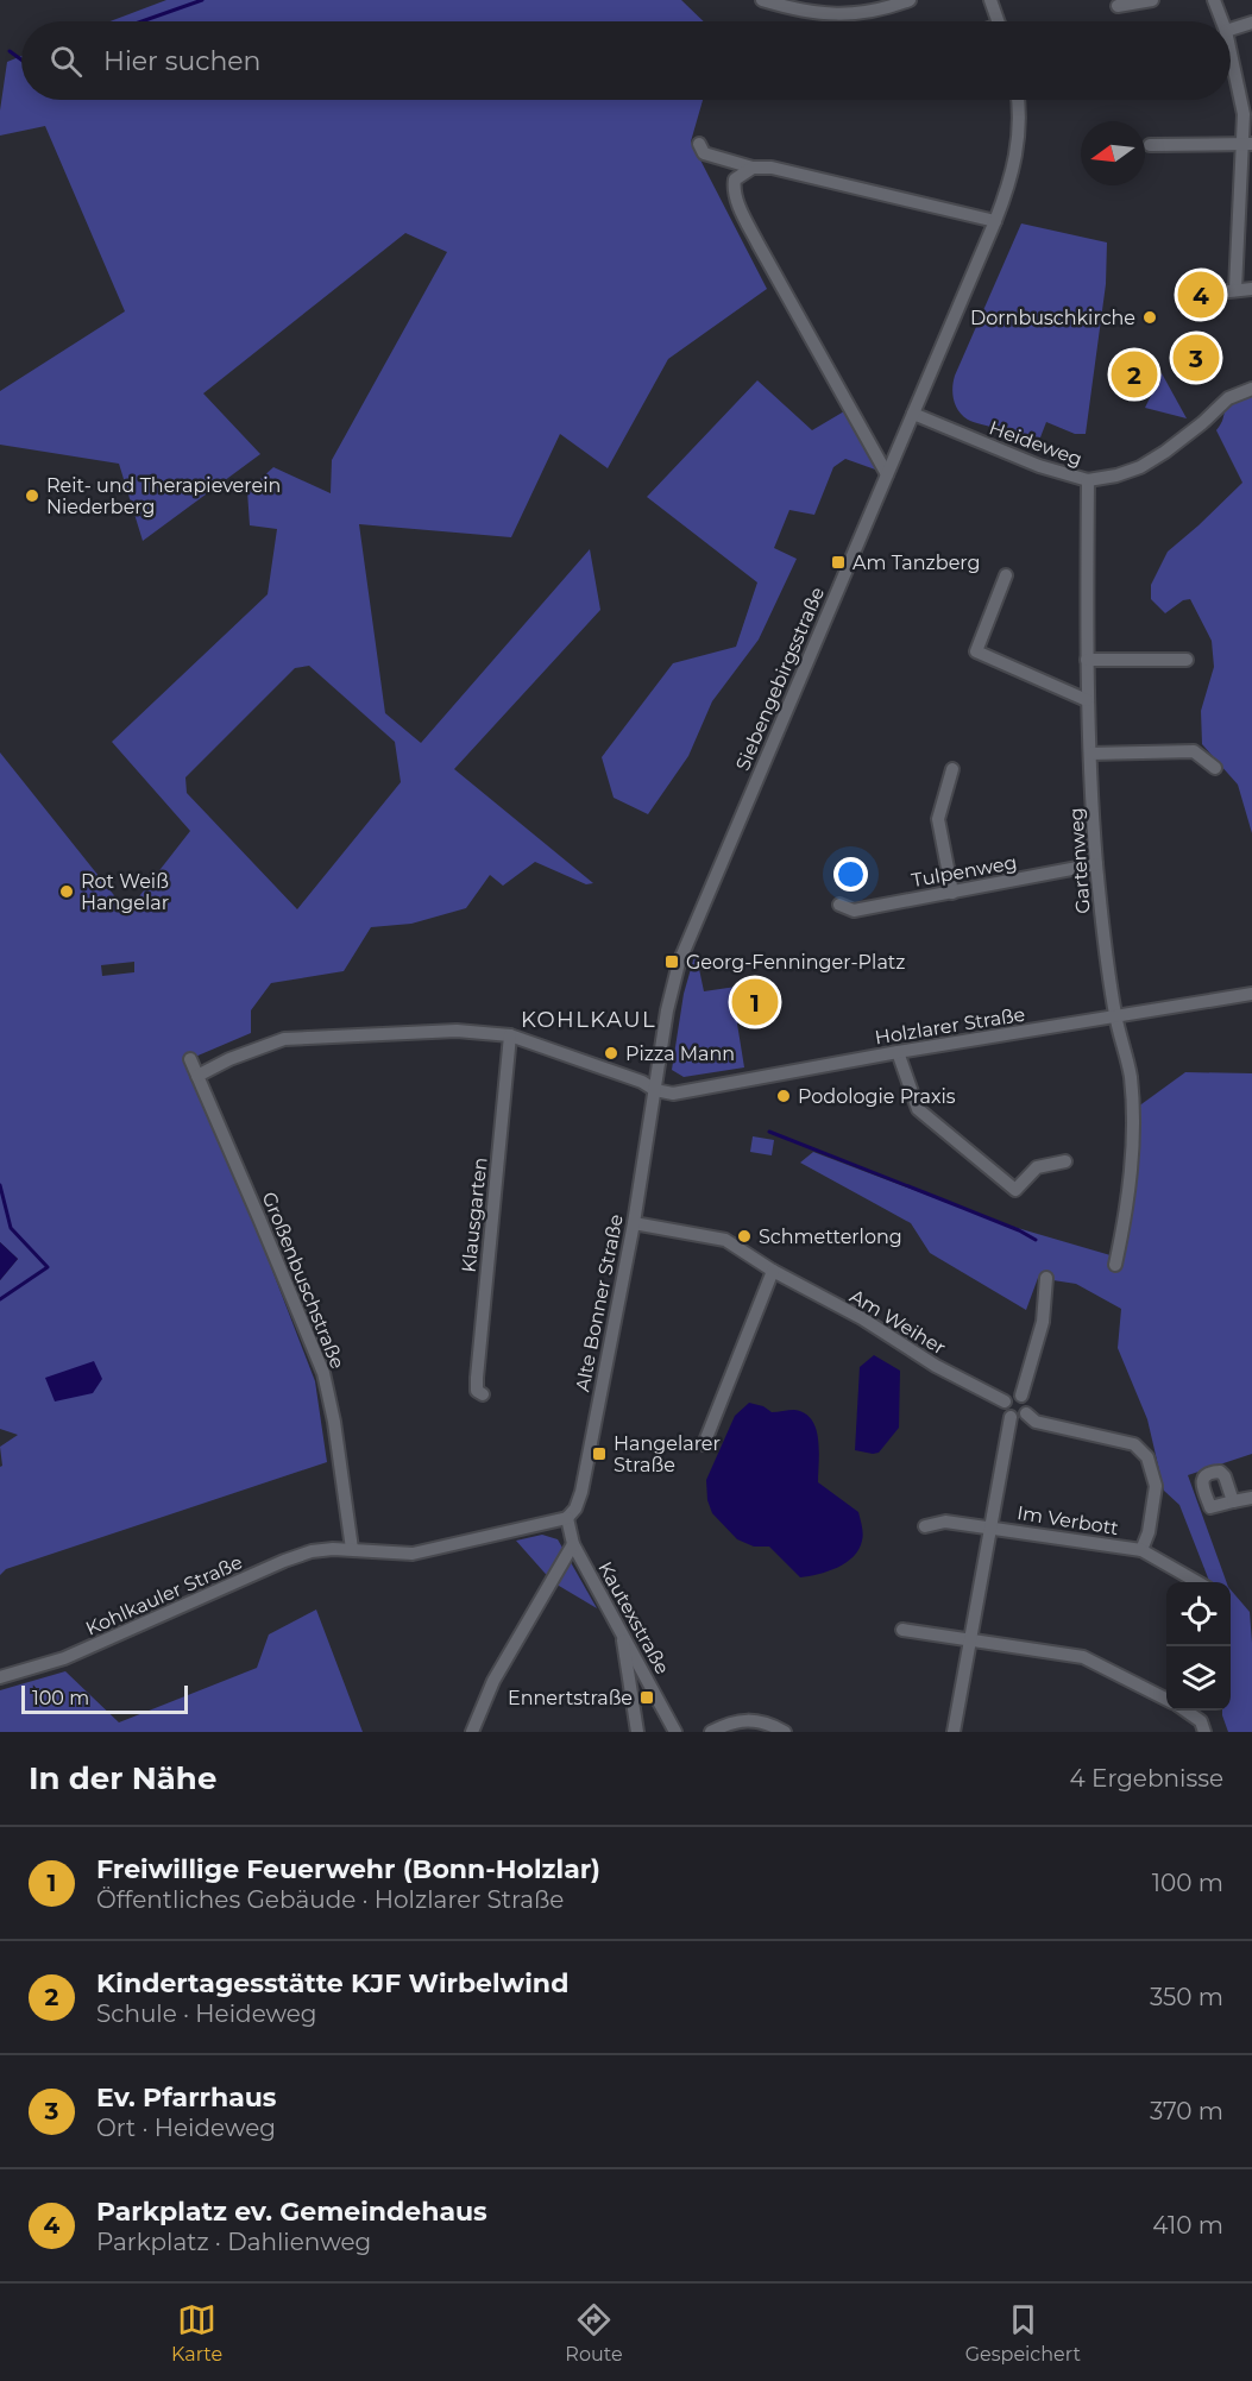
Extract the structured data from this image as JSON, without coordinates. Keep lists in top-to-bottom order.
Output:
{
  "streets": {
    "street": [
      "Heideweg",
      "Siebengebirgsstraße",
      "Gartenweg",
      "Tulpenweg",
      "Holzlarer Straße",
      "Klausgarten",
      "Großenbuschstraße",
      "Alte Bonner Straße",
      "Am Weiher",
      "Im Verbott",
      "Kohlkauler Straße",
      "Kautexstraße"
    ]
  },
  "crossings": [
    ["Heideweg", "Siebengebirgsstraße"],
    ["Heideweg", "Gartenweg"],
    ["Siebengebirgsstraße", "Holzlarer Straße"],
    ["Siebengebirgsstraße", "Alte Bonner Straße"],
    ["Gartenweg", "Tulpenweg"],
    ["Gartenweg", "Holzlarer Straße"],
    ["Holzlarer Straße", "Alte Bonner Straße"],
    ["Großenbuschstraße", "Kohlkauler Straße"],
    ["Alte Bonner Straße", "Am Weiher"],
    ["Alte Bonner Straße", "Kautexstraße"],
    ["Am Weiher", "Im Verbott"]
  ],
  "districts": ["KOHLKAUL"],
  "places": {
    "other": [
      "Dornbuschkirche",
      "Reit- und Therapieverein Niederberg",
      "Rot Weiß Hangelar",
      "Pizza Mann",
      "Podologie Praxis",
      "Schmetterlong"
    ],
    "transit": [
      "Am Tanzberg",
      "Georg-Fenninger-Platz",
      "Hangelarer Straße",
      "Ennertstraße"
    ]
  },
  "scale_bar": "100 m",
  "north": "left",
  "page": {
    "search": "Hier suchen",
    "pins": [
      "4",
      "3",
      "2",
      "1"
    ],
    "scale": "100 m",
    "heading": ["In der Nähe", "4 Ergebnisse"],
    "list": [
      {
        "mark": "1",
        "name": "Freiwillige Feuerwehr (Bonn-Holzlar)",
        "note": "Öffentliches Gebäude · Holzlarer Straße",
        "value": "100 m"
      },
      {
        "mark": "2",
        "name": "Kindertagesstätte KJF Wirbelwind",
        "note": "Schule · Heideweg",
        "value": "350 m"
      },
      {
        "mark": "3",
        "name": "Ev. Pfarrhaus",
        "note": "Ort · Heideweg",
        "value": "370 m"
      },
      {
        "mark": "4",
        "name": "Parkplatz ev. Gemeindehaus",
        "note": "Parkplatz · Dahlienweg",
        "value": "410 m"
      }
    ],
    "nav": ["Karte", "Route", "Gespeichert"]
  }
}
